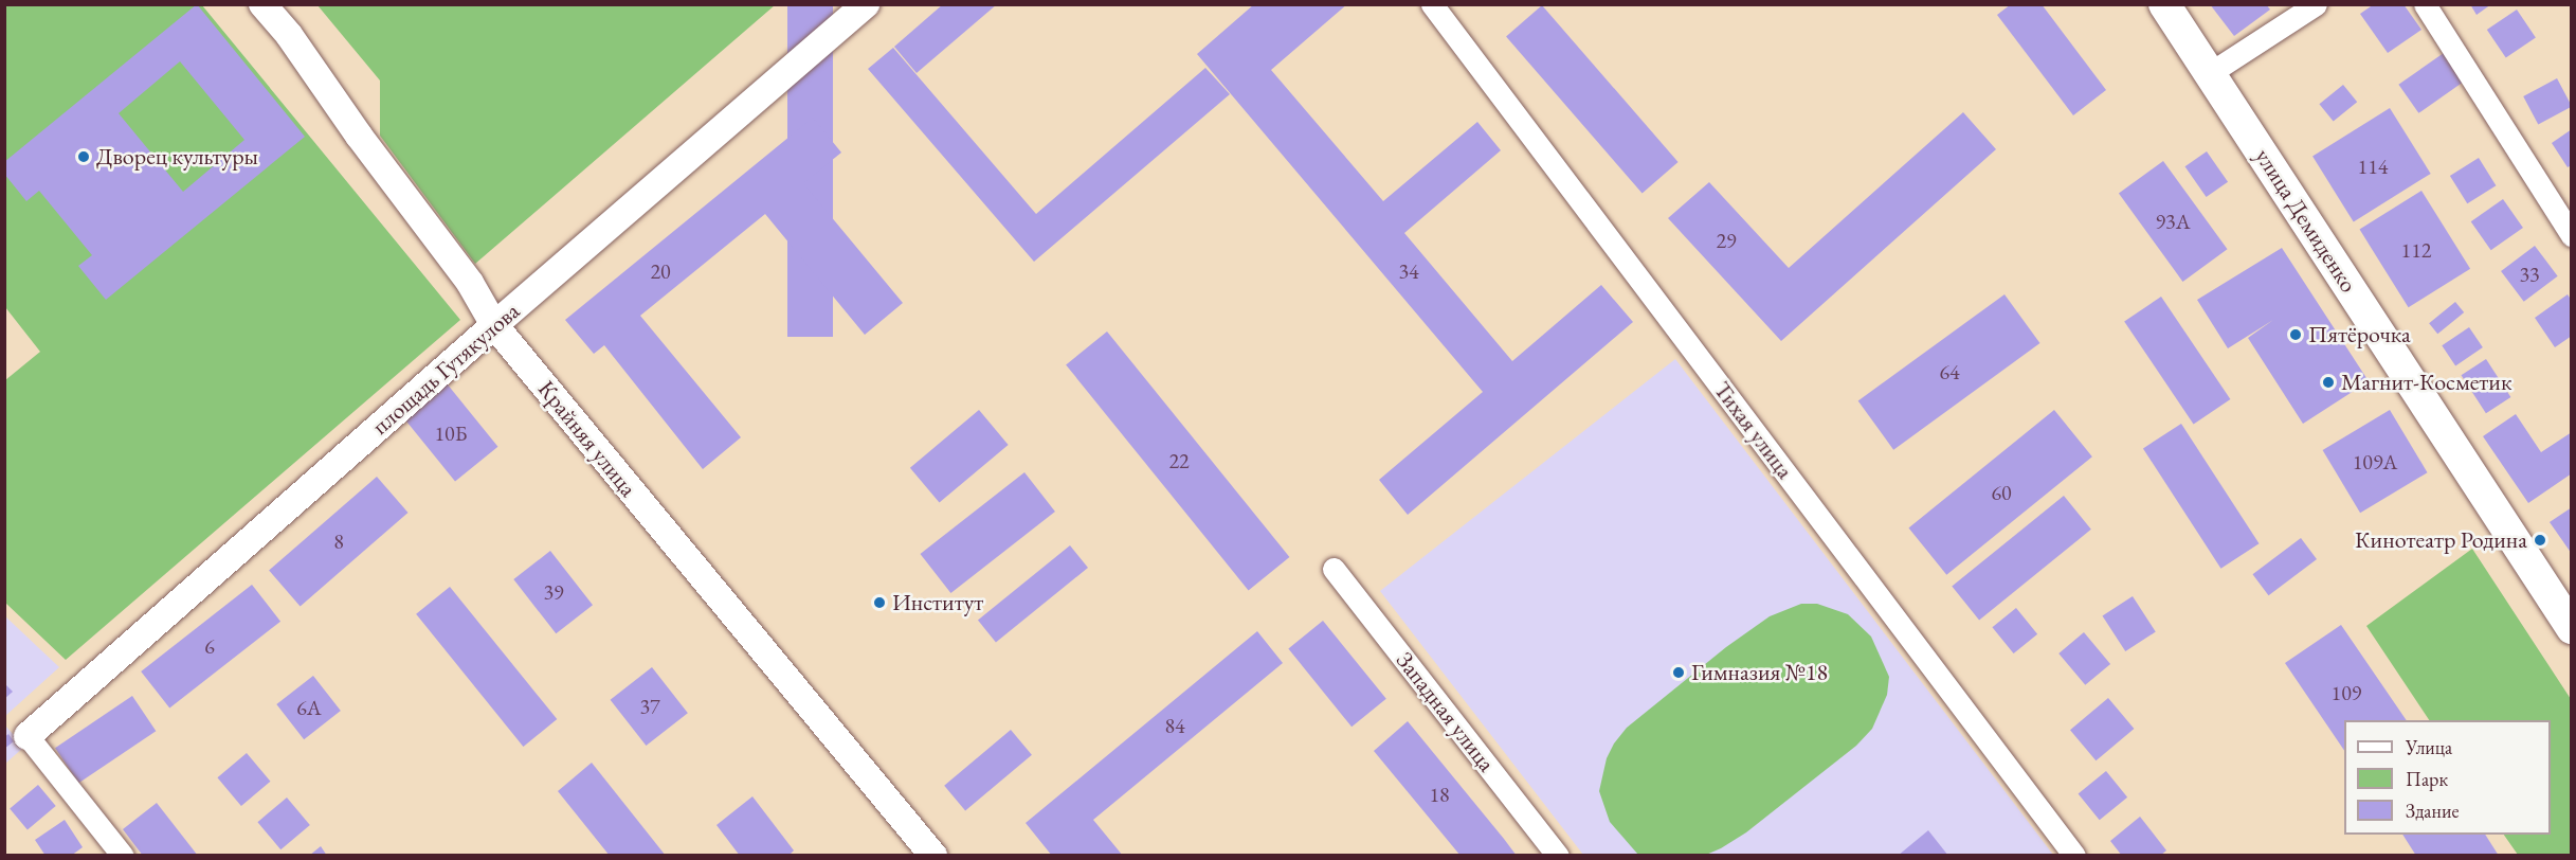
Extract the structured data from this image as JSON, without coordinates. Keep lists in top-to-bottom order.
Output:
{
  "streets": {
    "main road": ["улица Демиденко"],
    "street": [
      "площадь Гутякулова",
      "Тихая улица",
      "Крайняя улица",
      "Западная улица"
    ]
  },
  "crossings": [
    ["площадь Гутякулова", "Крайняя улица"]
  ],
  "places": [
    "Дворец культуры",
    "Пятёрочка",
    "Магнит-Косметик",
    "Кинотеатр Родина",
    "Институт",
    "Гимназия №18"
  ],
  "house_numbers": [
    "114",
    "93А",
    "29",
    "112",
    "20",
    "34",
    "33",
    "64",
    "10Б",
    "22",
    "109А",
    "60",
    "8",
    "39",
    "6",
    "109",
    "37",
    "6А",
    "84",
    "18"
  ],
  "legend": ["Улица", "Парк", "Здание"]
}
